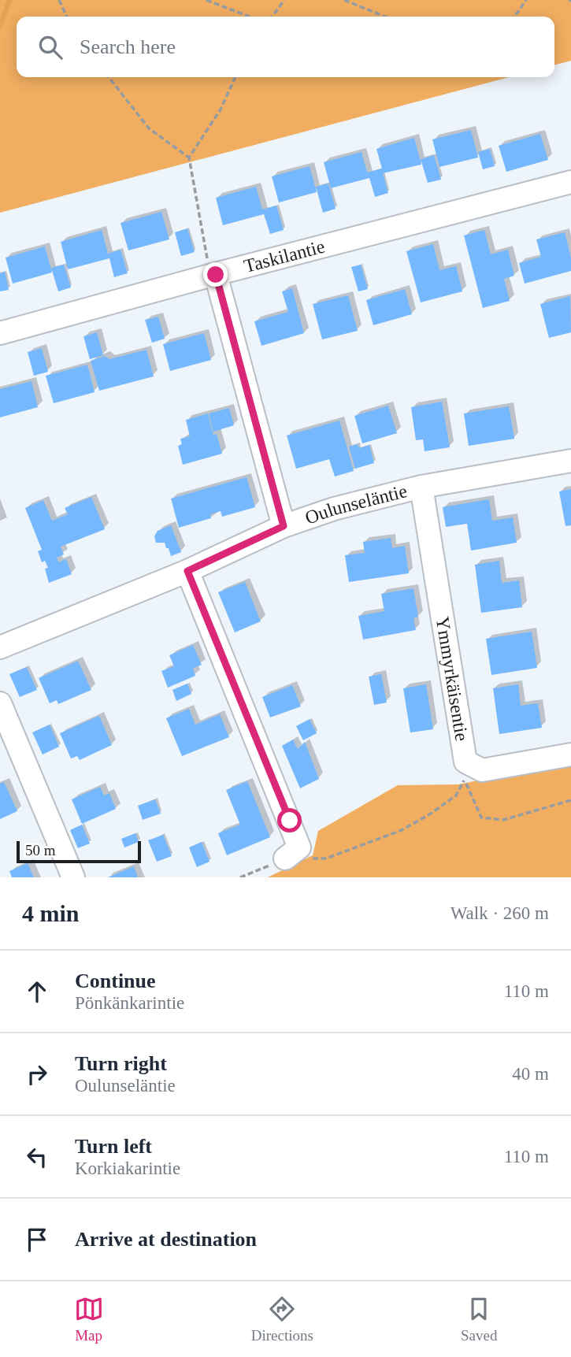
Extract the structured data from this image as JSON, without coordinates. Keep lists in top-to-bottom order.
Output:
{
  "streets": {
    "street": ["Taskilantie", "Oulunseläntie", "Ymmyrkäisentie"]
  },
  "crossings": [
    ["Oulunseläntie", "Ymmyrkäisentie"]
  ],
  "scale_bar": "50 m",
  "page": {
    "search": "Search here",
    "scale": "50 m",
    "heading": ["4 min", "Walk · 260 m"],
    "list": [
      ["Continue", "Pönkänkarintie", "110 m"],
      ["Turn right", "Oulunseläntie", "40 m"],
      ["Turn left", "Korkiakarintie", "110 m"],
      "Arrive at destination"
    ],
    "nav": ["Map", "Directions", "Saved"]
  }
}
